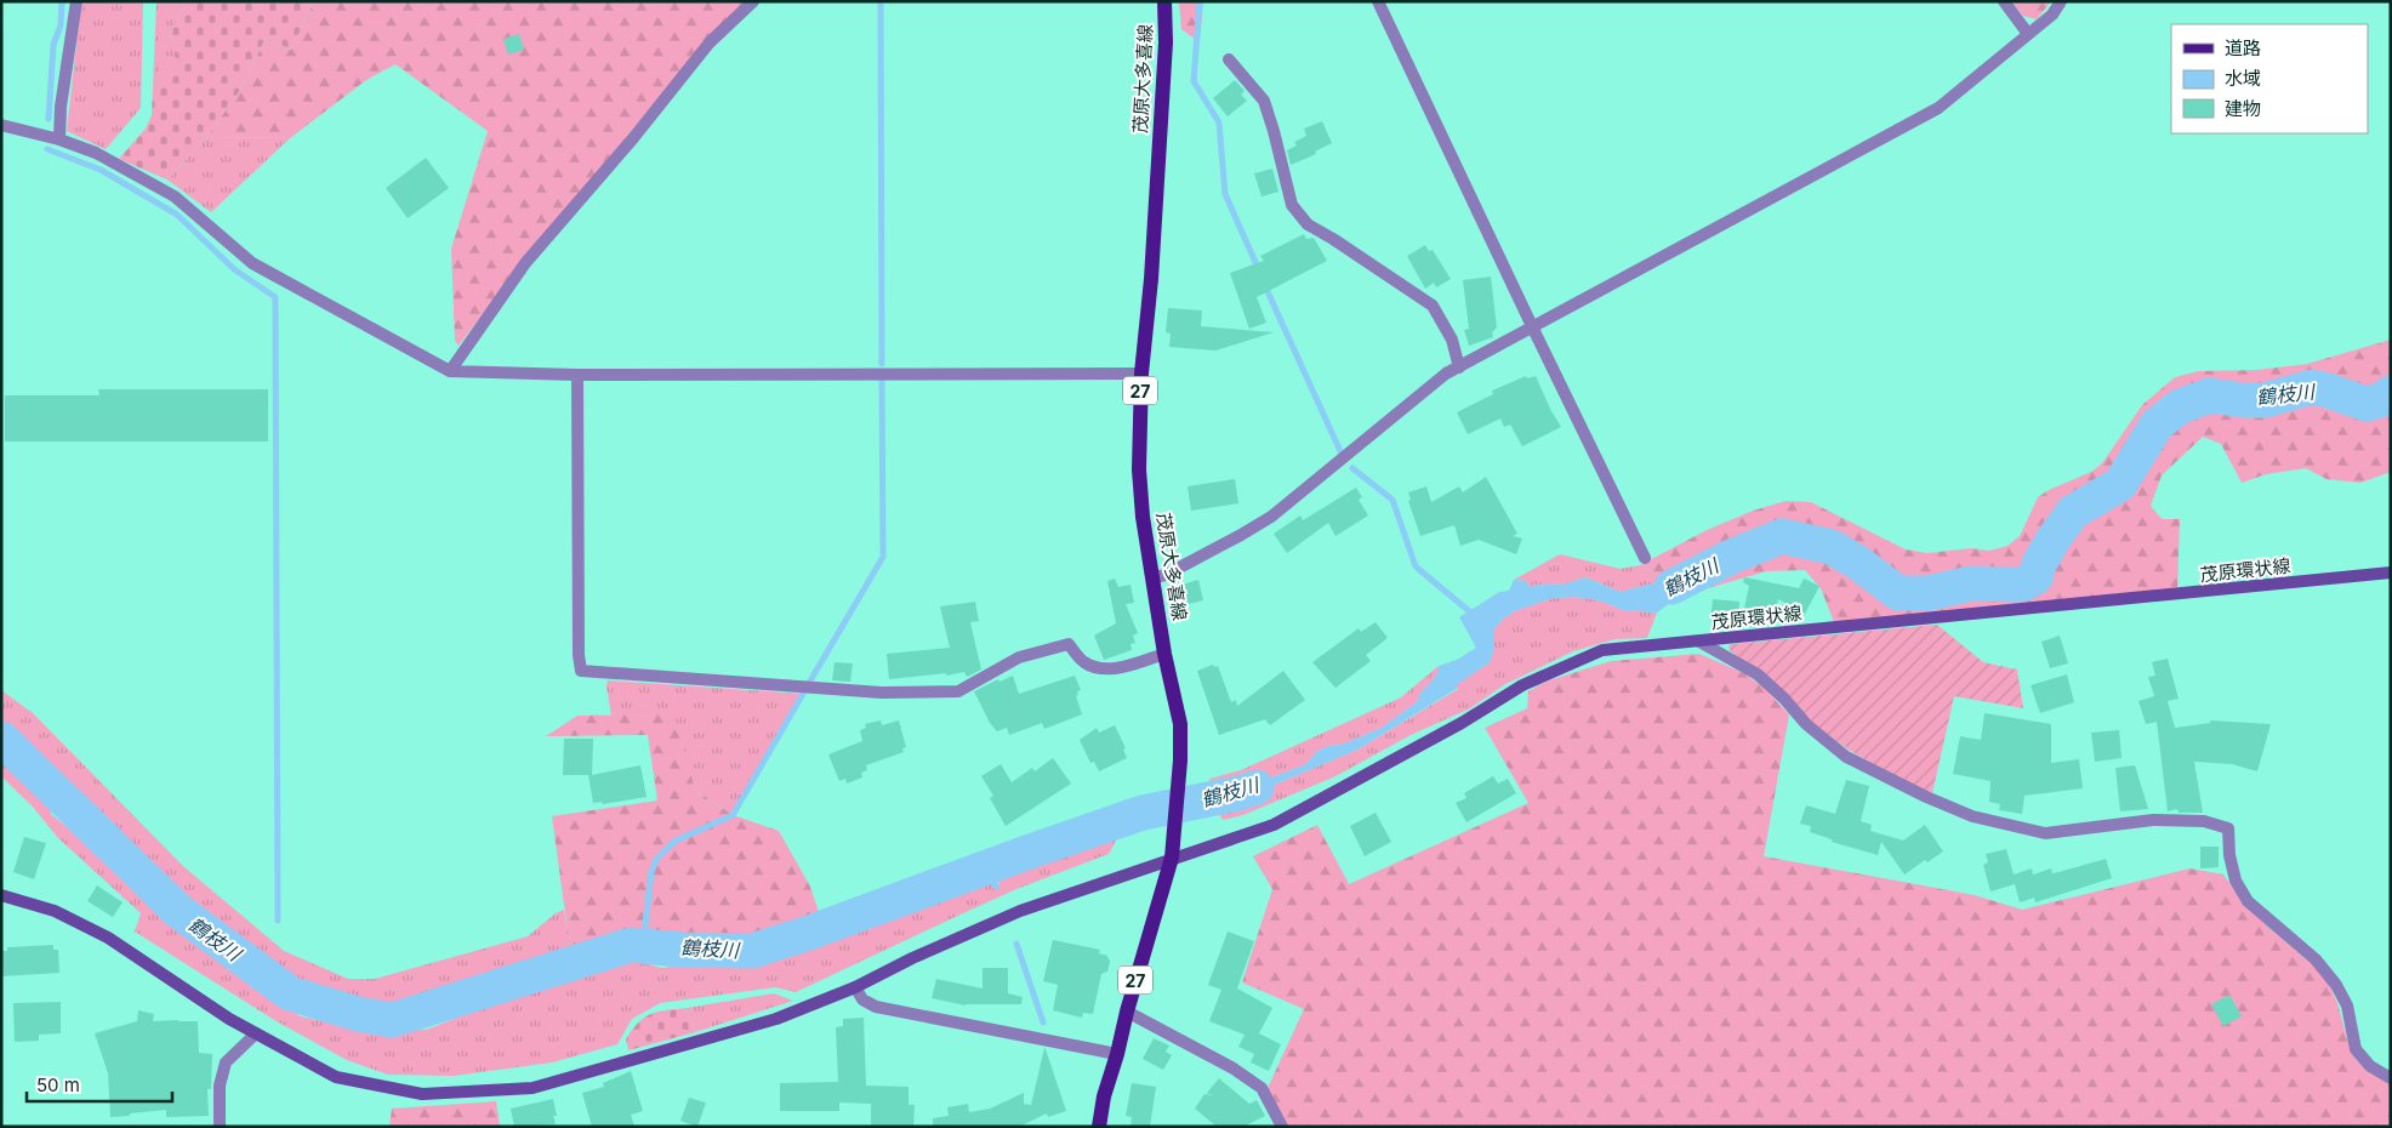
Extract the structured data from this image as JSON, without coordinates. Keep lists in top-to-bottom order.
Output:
{
  "streets": {
    "main road": ["茂原大多喜線", "27", "茂原環状線"]
  },
  "crossings": [
    ["茂原大多喜線", "茂原環状線"]
  ],
  "water": ["鶴枝川"],
  "legend": ["道路", "水域", "建物"],
  "scale_bar": "50 m"
}
